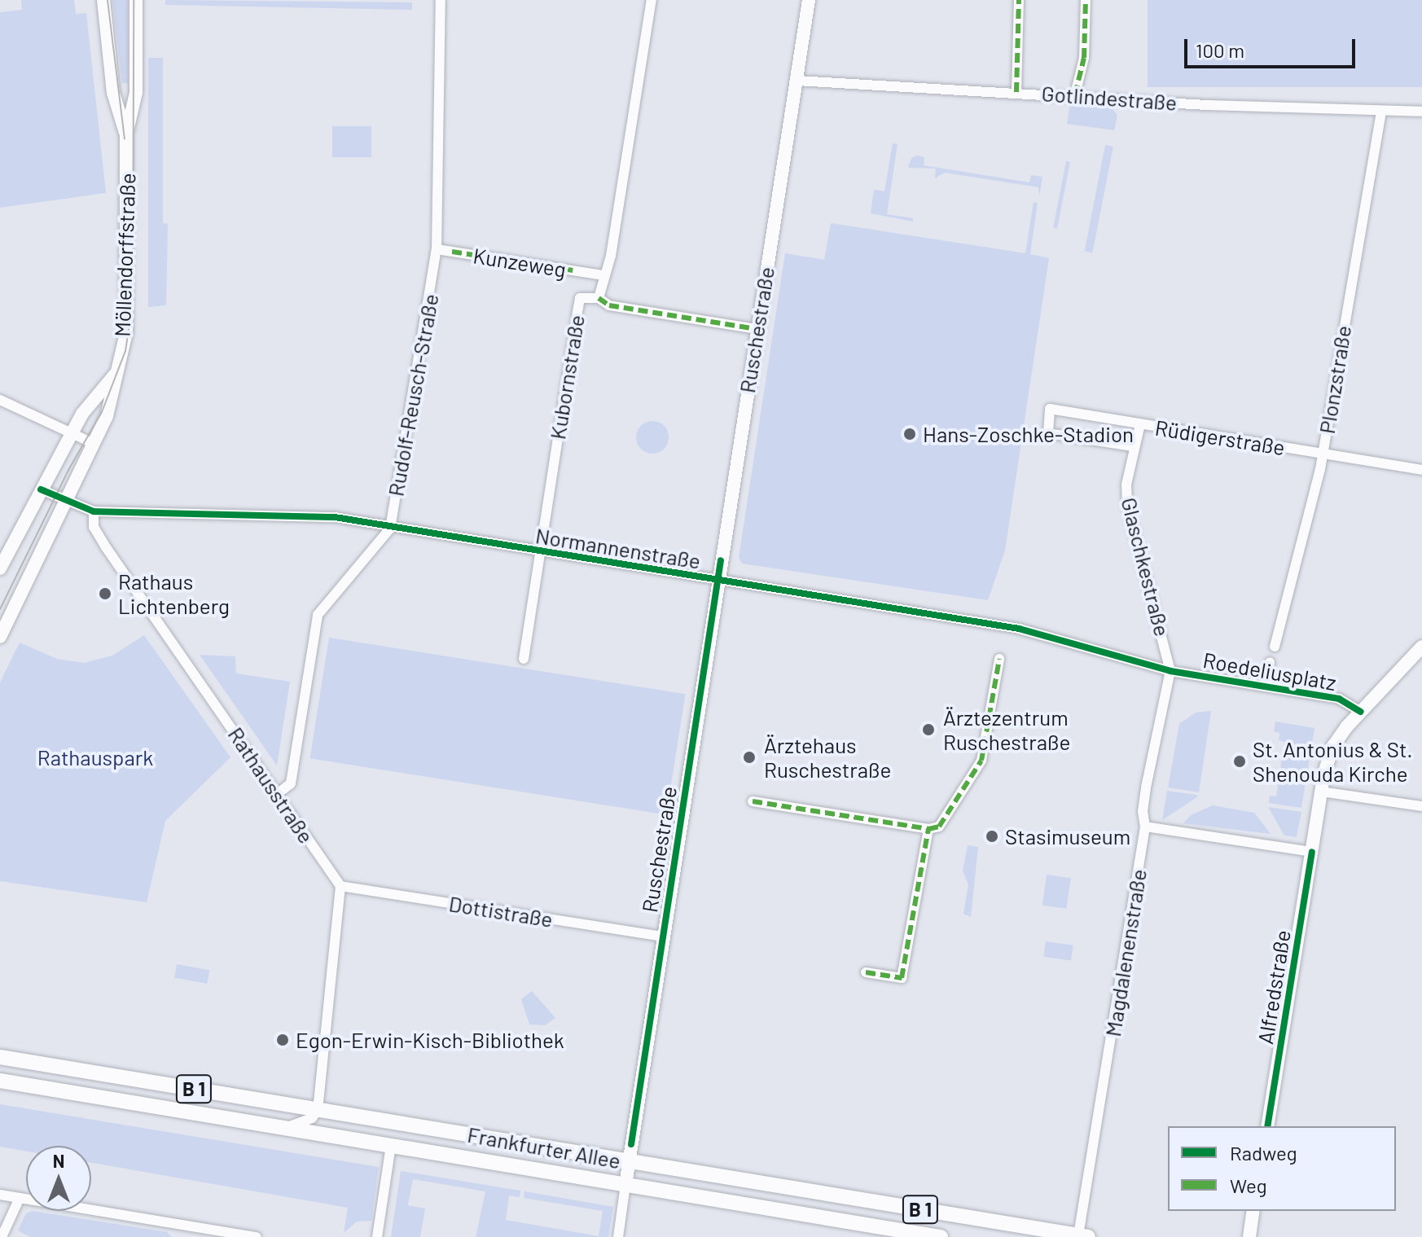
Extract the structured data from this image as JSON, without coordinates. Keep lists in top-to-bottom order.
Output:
{
  "streets": {
    "main road": ["B 1", "Frankfurter Allee"],
    "street": [
      "Gotlindestraße",
      "Möllendorffstraße",
      "Kunzeweg",
      "Ruschestraße",
      "Kubornstraße",
      "Plonzstraße",
      "Rudolf-Reusch-Straße",
      "Rüdigerstraße",
      "Normannenstraße",
      "Glaschkestraße",
      "Roedeliusplatz",
      "Rathausstraße",
      "Dottistraße",
      "Magdalenenstraße",
      "Alfredstraße"
    ]
  },
  "crossings": [
    ["Gotlindestraße", "Ruschestraße"],
    ["Gotlindestraße", "Plonzstraße"],
    ["Kunzeweg", "Kubornstraße"],
    ["Kunzeweg", "Rudolf-Reusch-Straße"],
    ["Ruschestraße", "Normannenstraße"],
    ["Ruschestraße", "Dottistraße"],
    ["Ruschestraße", "Frankfurter Allee"],
    ["Kubornstraße", "Normannenstraße"],
    ["Plonzstraße", "Rüdigerstraße"],
    ["Rudolf-Reusch-Straße", "Normannenstraße"],
    ["Rüdigerstraße", "Glaschkestraße"],
    ["Normannenstraße", "Glaschkestraße"],
    ["Normannenstraße", "Roedeliusplatz"],
    ["Normannenstraße", "Rathausstraße"],
    ["Normannenstraße", "Magdalenenstraße"],
    ["Glaschkestraße", "Roedeliusplatz"],
    ["Glaschkestraße", "Magdalenenstraße"],
    ["Roedeliusplatz", "Magdalenenstraße"],
    ["Roedeliusplatz", "Alfredstraße"],
    ["Rathausstraße", "Dottistraße"],
    ["Magdalenenstraße", "Frankfurter Allee"]
  ],
  "parks": ["Rathauspark"],
  "places": [
    "Hans-Zoschke-Stadion",
    "Rathaus Lichtenberg",
    "Ärztezentrum Ruschestraße",
    "Ärztehaus Ruschestraße",
    "St. Antonius & St. Shenouda Kirche",
    "Stasimuseum",
    "Egon-Erwin-Kisch-Bibliothek"
  ],
  "legend": ["Radweg", "Weg"],
  "scale_bar": "100 m",
  "north": "top"
}
